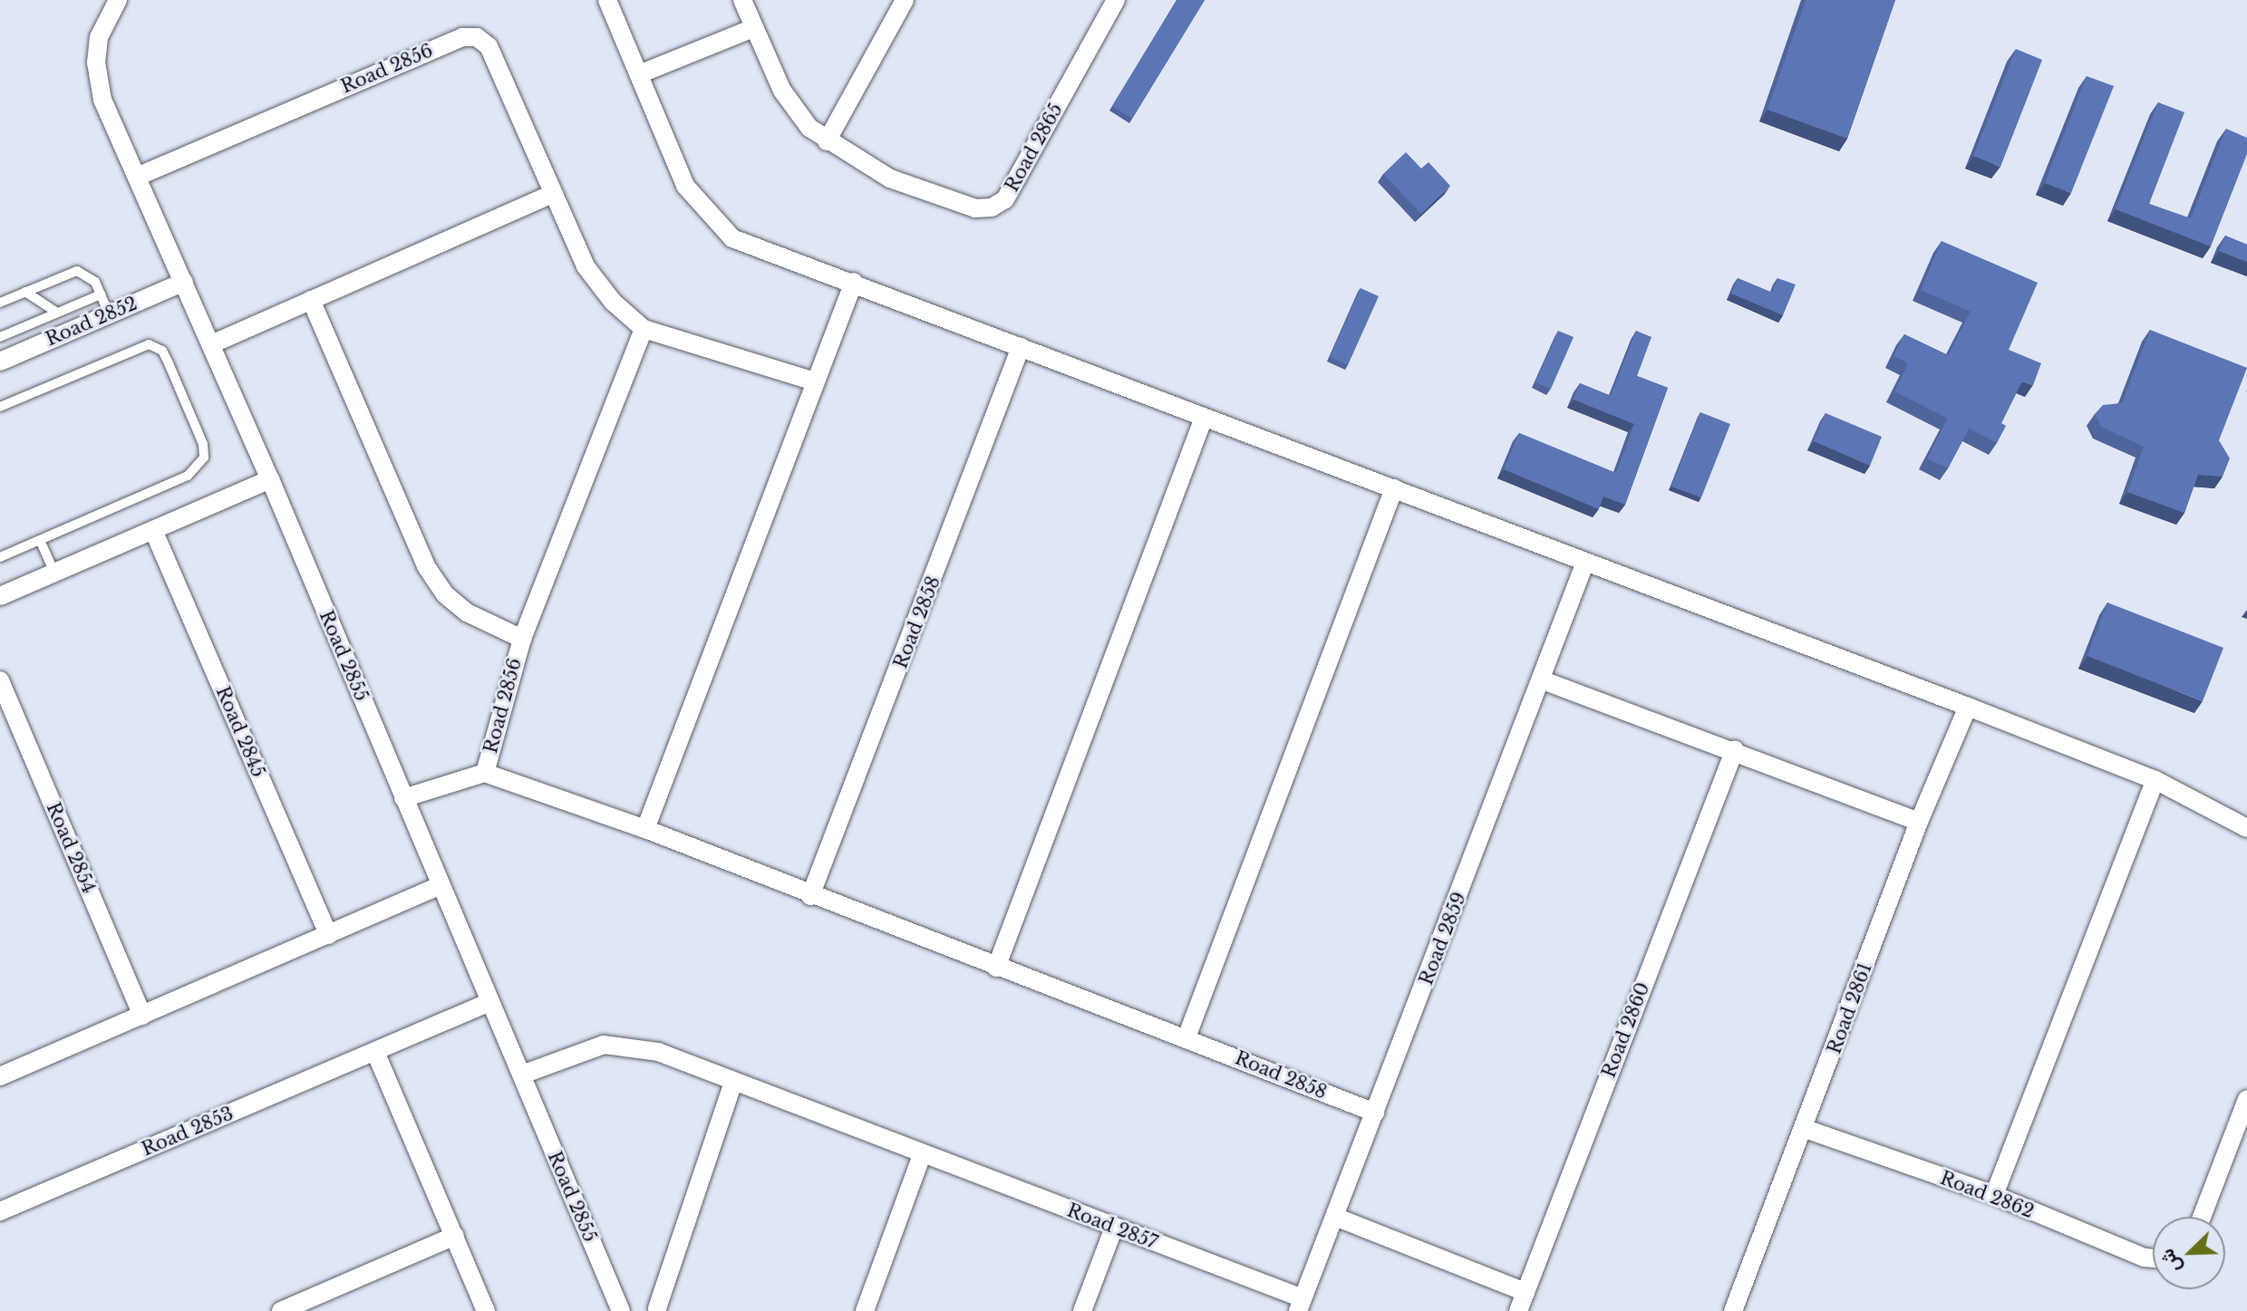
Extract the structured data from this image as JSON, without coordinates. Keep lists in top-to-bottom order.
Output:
{
  "streets": {
    "street": [
      "Road 2856",
      "Road 2865",
      "Road 2852",
      "Road 2858",
      "Road 2855",
      "Road 2845",
      "Road 2854",
      "Road 2859",
      "Road 2861",
      "Road 2860",
      "Road 2853",
      "Road 2862",
      "Road 2857"
    ]
  },
  "crossings": [
    ["Road 2856", "Road 2858"],
    ["Road 2856", "Road 2855"],
    ["Road 2852", "Road 2855"],
    ["Road 2858", "Road 2859"],
    ["Road 2855", "Road 2853"],
    ["Road 2855", "Road 2857"],
    ["Road 2859", "Road 2857"],
    ["Road 2861", "Road 2862"]
  ],
  "north": "bottom left"
}
